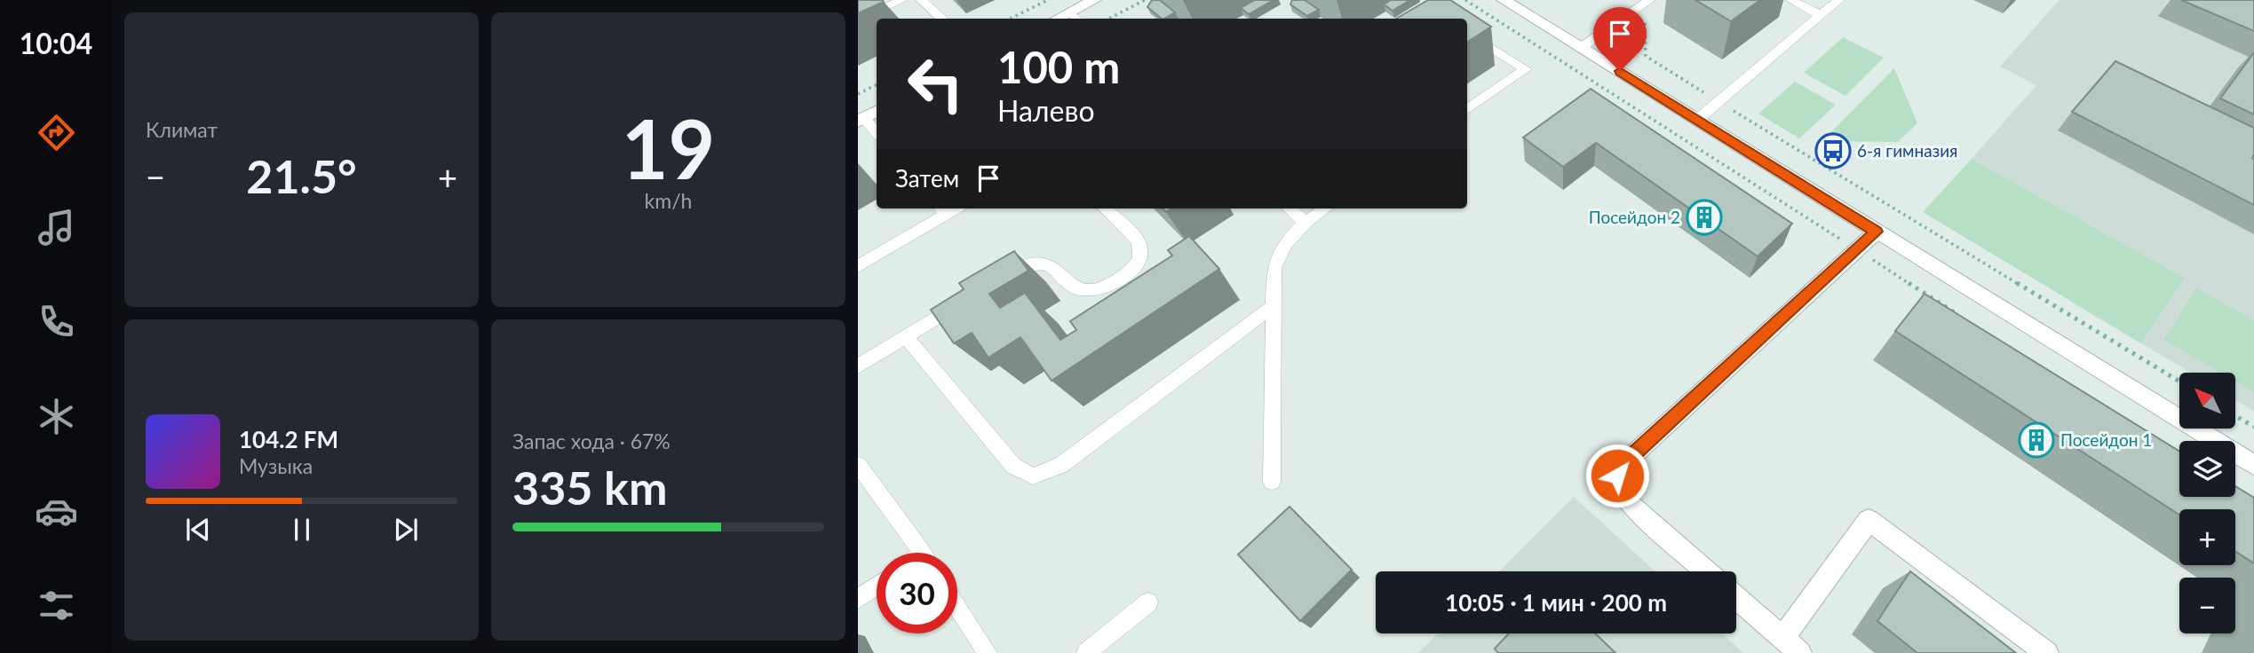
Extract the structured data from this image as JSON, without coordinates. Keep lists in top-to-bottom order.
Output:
{
  "places": {
    "bus stop": ["6-я гимназия"],
    "building": ["Посейдон 2", "Посейдон 1"]
  },
  "north": "top left",
  "page": {
    "tabs": "10:04",
    "tile": [
      "Климат",
      ["19", "km/h"],
      ["Запас хода · 67%", "335 km"]
    ],
    "turn": ["100 m", "Налево"],
    "then": "Затем",
    "heat": ["−", "21.5°", "+"],
    "map_buttons": ["+", "−"],
    "song": ["104.2 FM", "Музыка"],
    "limit": "30",
    "trip": "10:05 · 1 мин · 200 m"
  }
}
